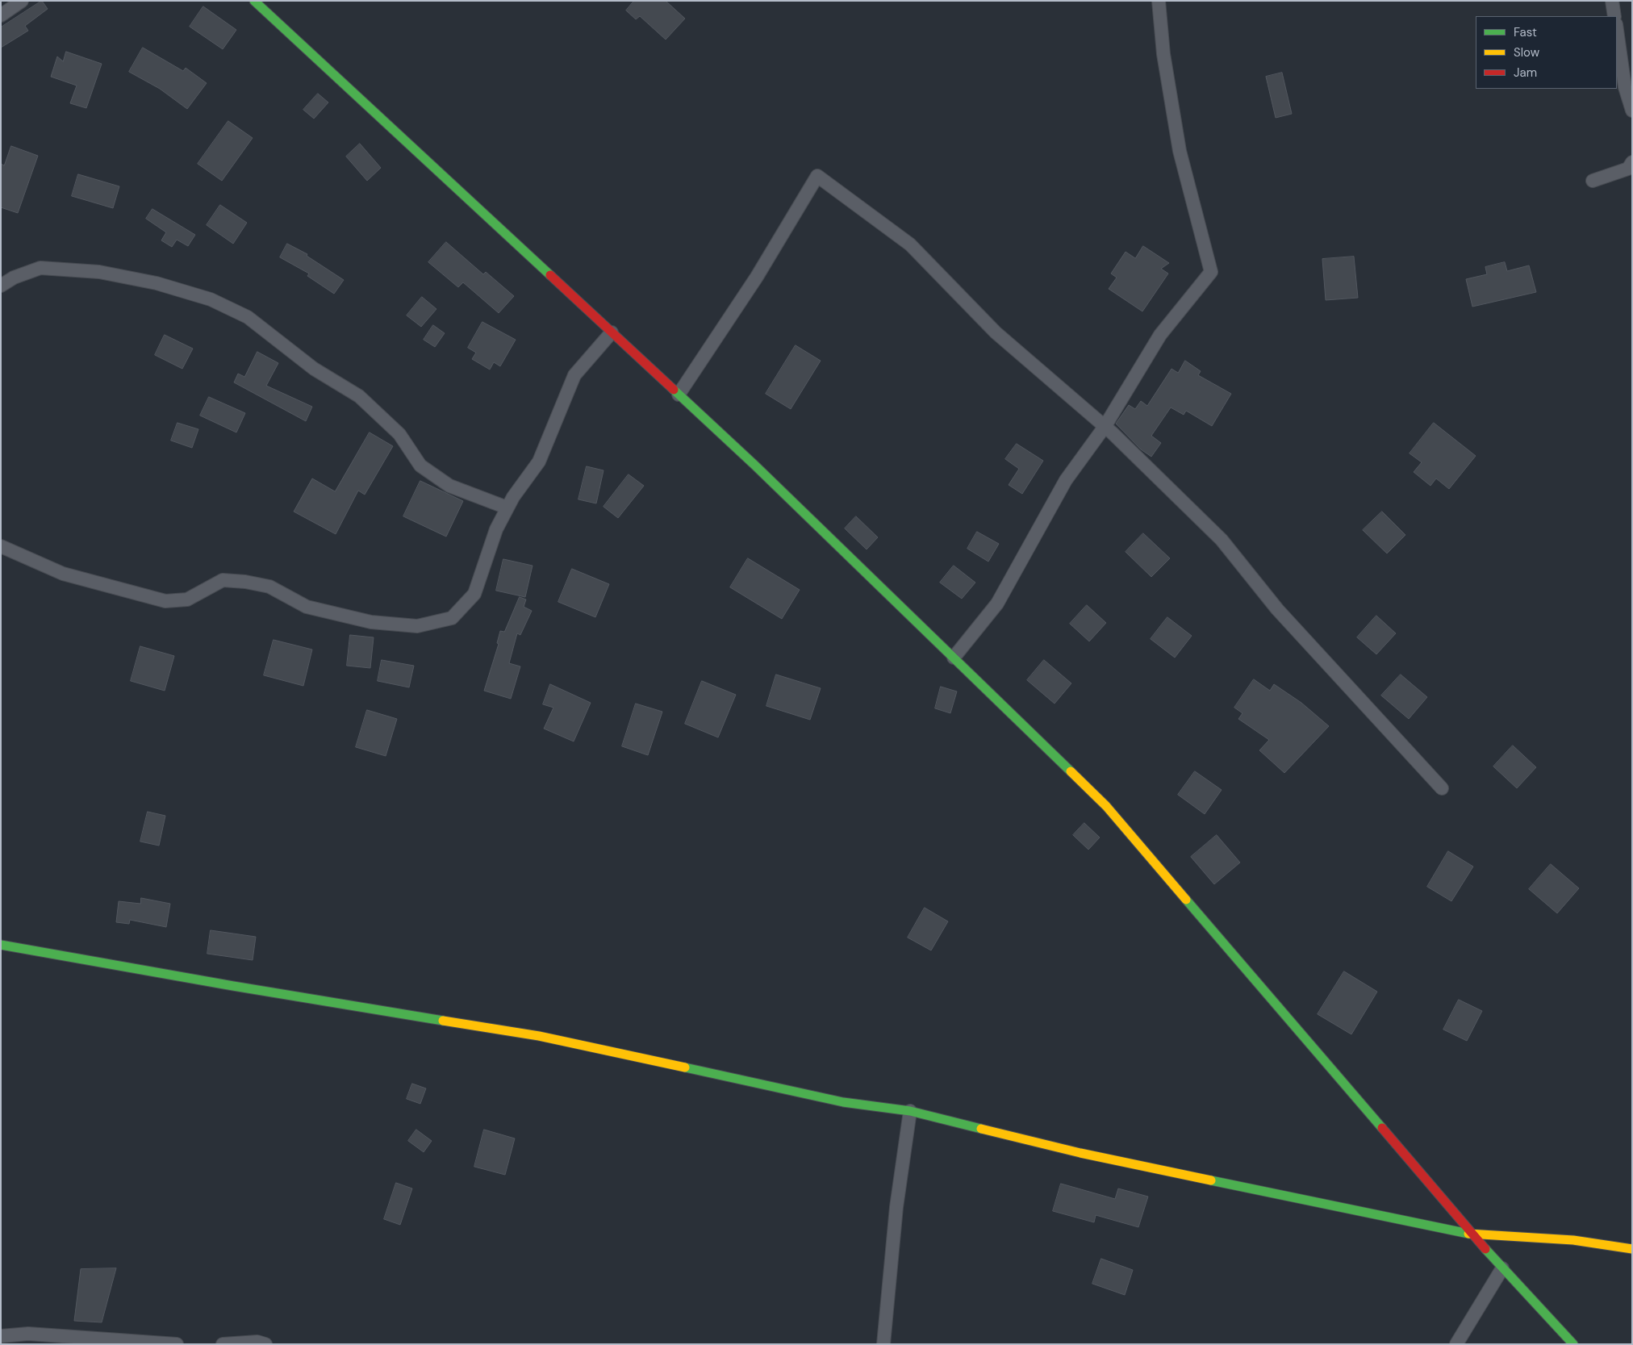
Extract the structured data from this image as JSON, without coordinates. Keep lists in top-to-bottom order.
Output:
{
  "legend": ["Fast", "Slow", "Jam"]
}
